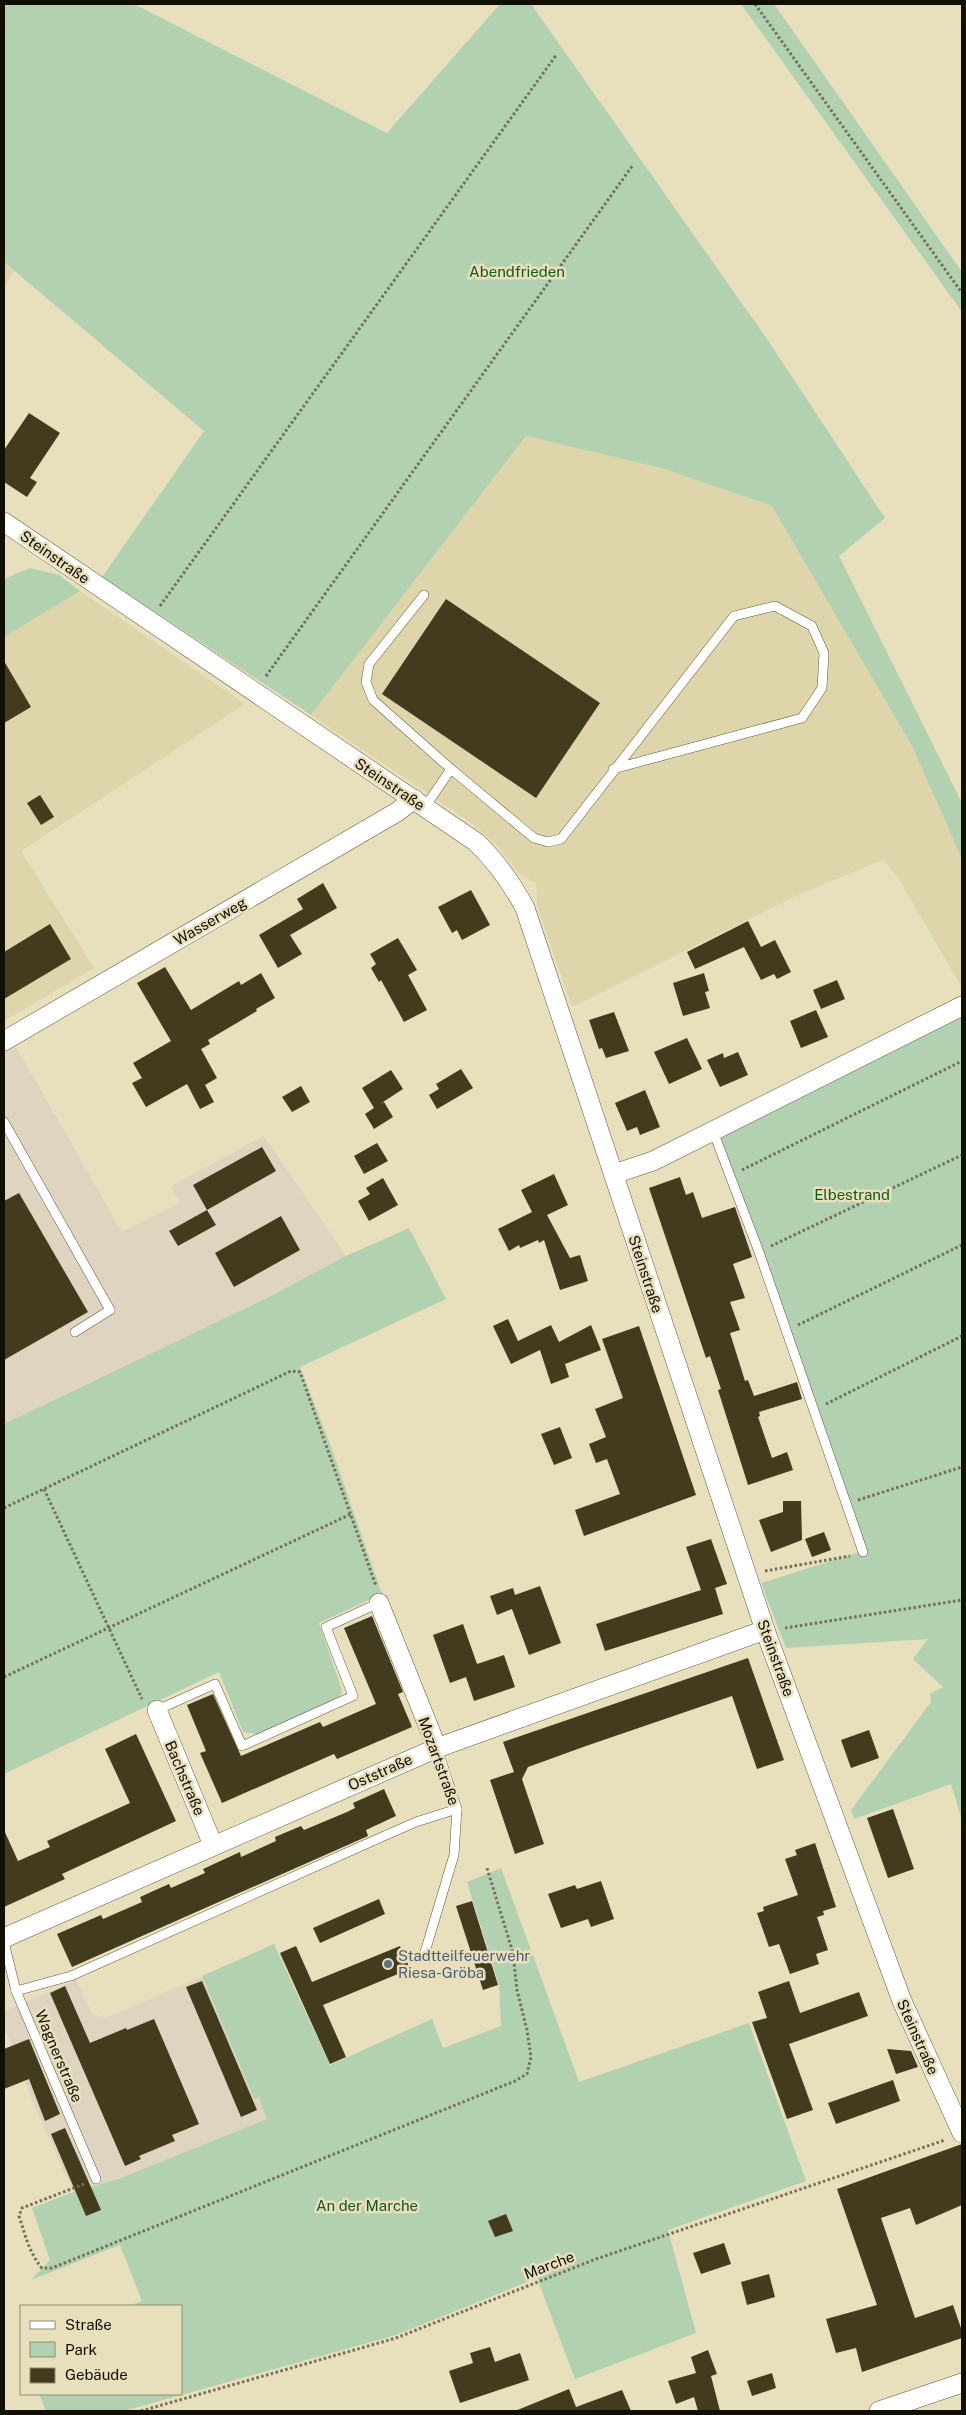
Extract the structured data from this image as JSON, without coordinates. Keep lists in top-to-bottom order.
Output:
{
  "streets": {
    "street": [
      "Steinstraße",
      "Wasserweg",
      "Mozartstraße",
      "Oststraße",
      "Bachstraße"
    ],
    "lane": ["Wagnerstraße"],
    "path": ["Marche"]
  },
  "crossings": [
    ["Steinstraße", "Wasserweg"],
    ["Steinstraße", "Oststraße"],
    ["Steinstraße", "Marche"],
    ["Mozartstraße", "Oststraße"],
    ["Oststraße", "Bachstraße"]
  ],
  "parks": ["Abendfrieden", "Elbestrand", "An der Marche"],
  "places": ["Stadtteilfeuerwehr Riesa-Gröba"],
  "legend": ["Straße", "Park", "Gebäude"]
}
